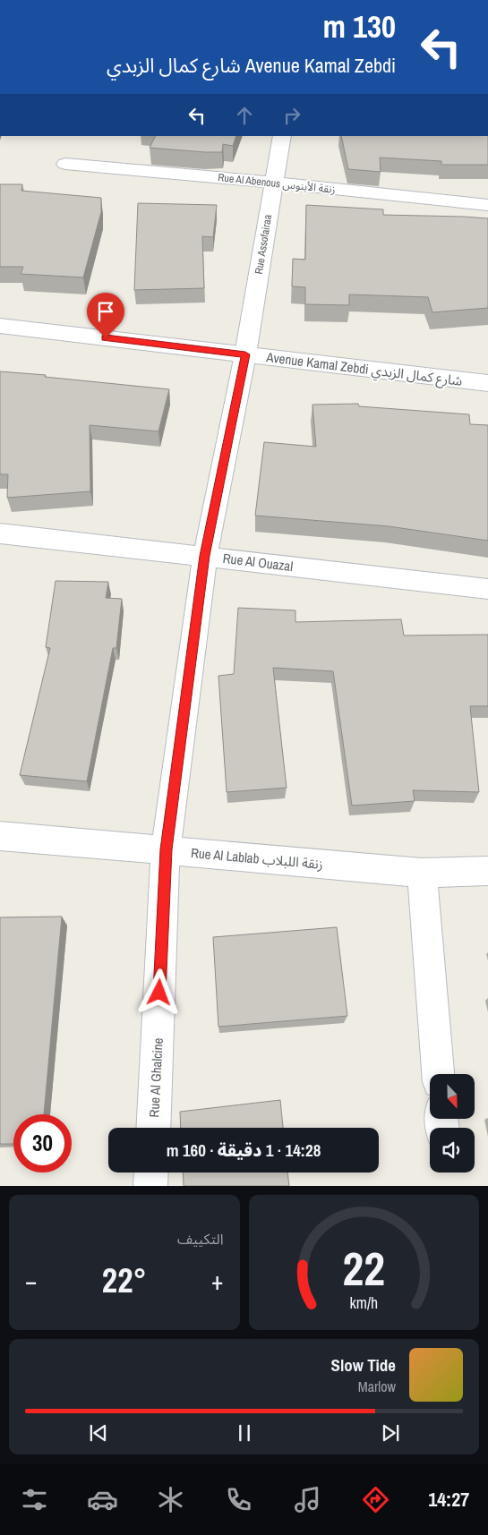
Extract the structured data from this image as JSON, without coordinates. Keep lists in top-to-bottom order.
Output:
{
  "streets": {
    "street": [
      "Rue Al Abenous زنقة الأبنوس",
      "Rue Assofairaa",
      "Avenue Kamal Zebdi شارع كمال الزبدي",
      "Rue Al Ouazal",
      "Rue Al Lablab زنقة اللبلاب",
      "Rue Al Ghalcine"
    ]
  },
  "crossings": [
    ["Rue Al Abenous زنقة الأبنوس", "Rue Assofairaa"],
    ["Rue Assofairaa", "Avenue Kamal Zebdi شارع كمال الزبدي"],
    ["Rue Assofairaa", "Rue Al Ghalcine"],
    ["Avenue Kamal Zebdi شارع كمال الزبدي", "Rue Al Ghalcine"],
    ["Rue Al Ouazal", "Rue Al Ghalcine"],
    ["Rue Al Lablab زنقة اللبلاب", "Rue Al Ghalcine"]
  ],
  "north": "bottom",
  "page": {
    "turn": ["130 m", "Avenue Kamal Zebdi شارع كمال الزبدي"],
    "limit": "30",
    "trip": "14:28 · 1 دقيقة · 160 m",
    "tile": "التكييف",
    "heat": ["−", "22°", "+"],
    "song": ["Slow Tide", "Marlow"],
    "tabs": "14:27",
    "gauge": ["22", "km/h"]
  }
}
